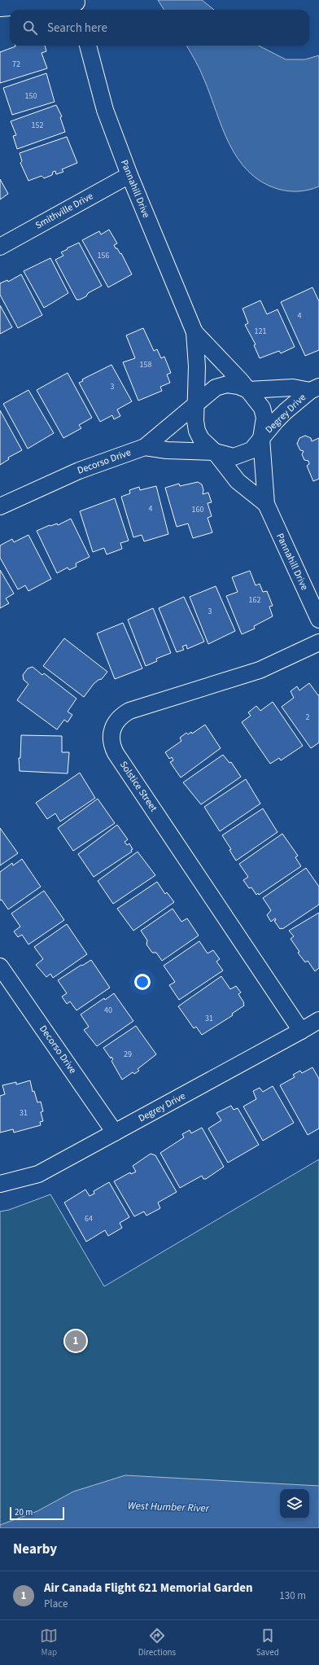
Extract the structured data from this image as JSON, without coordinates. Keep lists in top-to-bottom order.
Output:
{
  "streets": {
    "street": [
      "Pannahill Drive",
      "Smithville Drive",
      "Degrey Drive",
      "Decorso Drive",
      "Solstice Street"
    ]
  },
  "crossings": [
    ["Pannahill Drive", "Smithville Drive"],
    ["Pannahill Drive", "Degrey Drive"],
    ["Pannahill Drive", "Decorso Drive"],
    ["Degrey Drive", "Decorso Drive"],
    ["Degrey Drive", "Solstice Street"]
  ],
  "water": ["West Humber River"],
  "house_numbers": [
    "72",
    "150",
    "152",
    "156",
    "4",
    "121",
    "158",
    "3",
    "4",
    "160",
    "162",
    "3",
    "2",
    "40",
    "31",
    "29",
    "31",
    "64"
  ],
  "scale_bar": "20 m",
  "page": {
    "search": "Search here",
    "pins": "1",
    "scale": "20 m",
    "heading": "Nearby",
    "list": [
      {
        "mark": "1",
        "name": "Air Canada Flight 621 Memorial Garden",
        "note": "Place",
        "value": "130 m"
      }
    ],
    "nav": ["Map", "Directions", "Saved"]
  }
}
